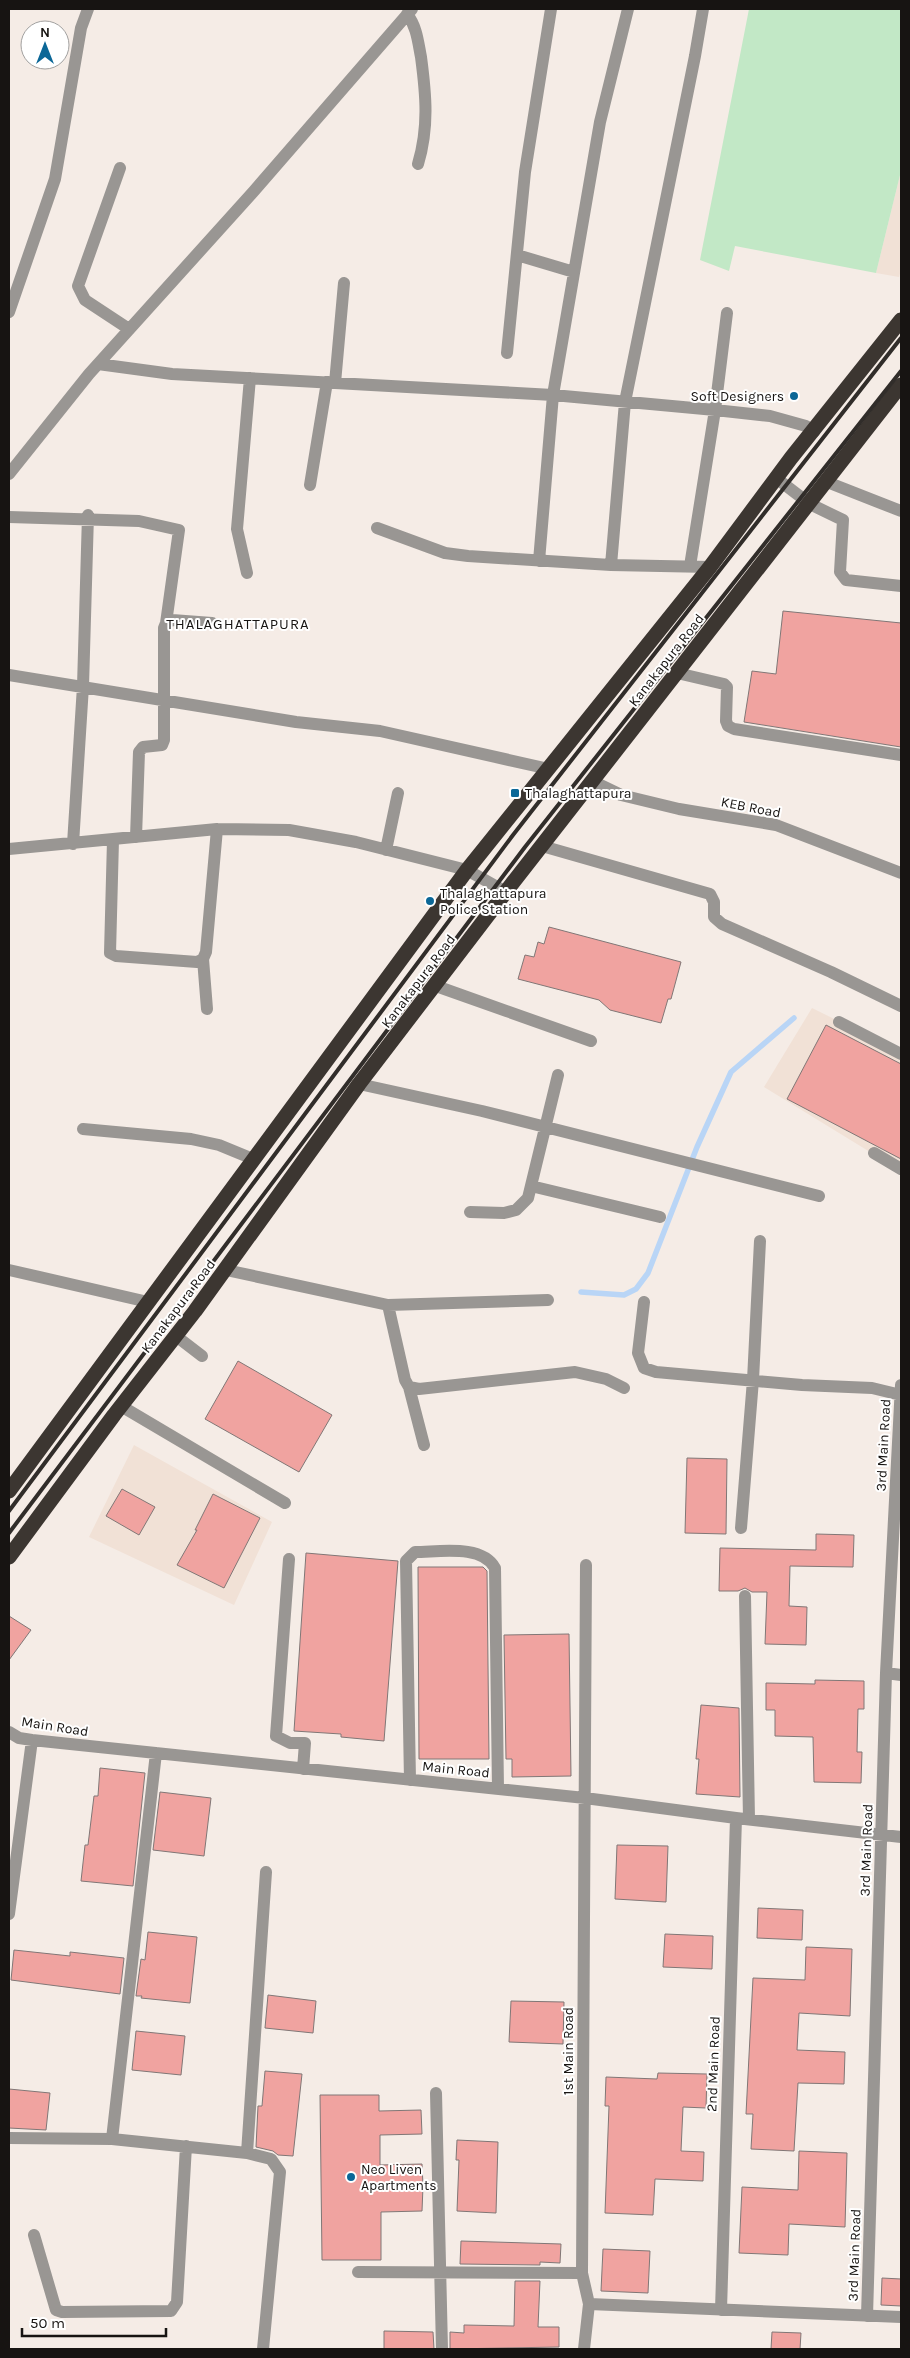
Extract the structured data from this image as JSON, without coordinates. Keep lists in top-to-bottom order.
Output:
{
  "streets": {
    "highway": ["Kanakapura Road"],
    "street": [
      "KEB Road",
      "3rd Main Road",
      "Main Road",
      "1st Main Road",
      "2nd Main Road"
    ]
  },
  "crossings": [
    ["Kanakapura Road", "KEB Road"],
    ["3rd Main Road", "Main Road"],
    ["Main Road", "1st Main Road"],
    ["Main Road", "2nd Main Road"]
  ],
  "districts": ["THALAGHATTAPURA"],
  "places": {
    "other": ["Soft Designers", "Thalaghattapura Police Station", "Neo Liven Apartments"],
    "transit": ["Thalaghattapura"]
  },
  "scale_bar": "50 m",
  "north": "top"
}
